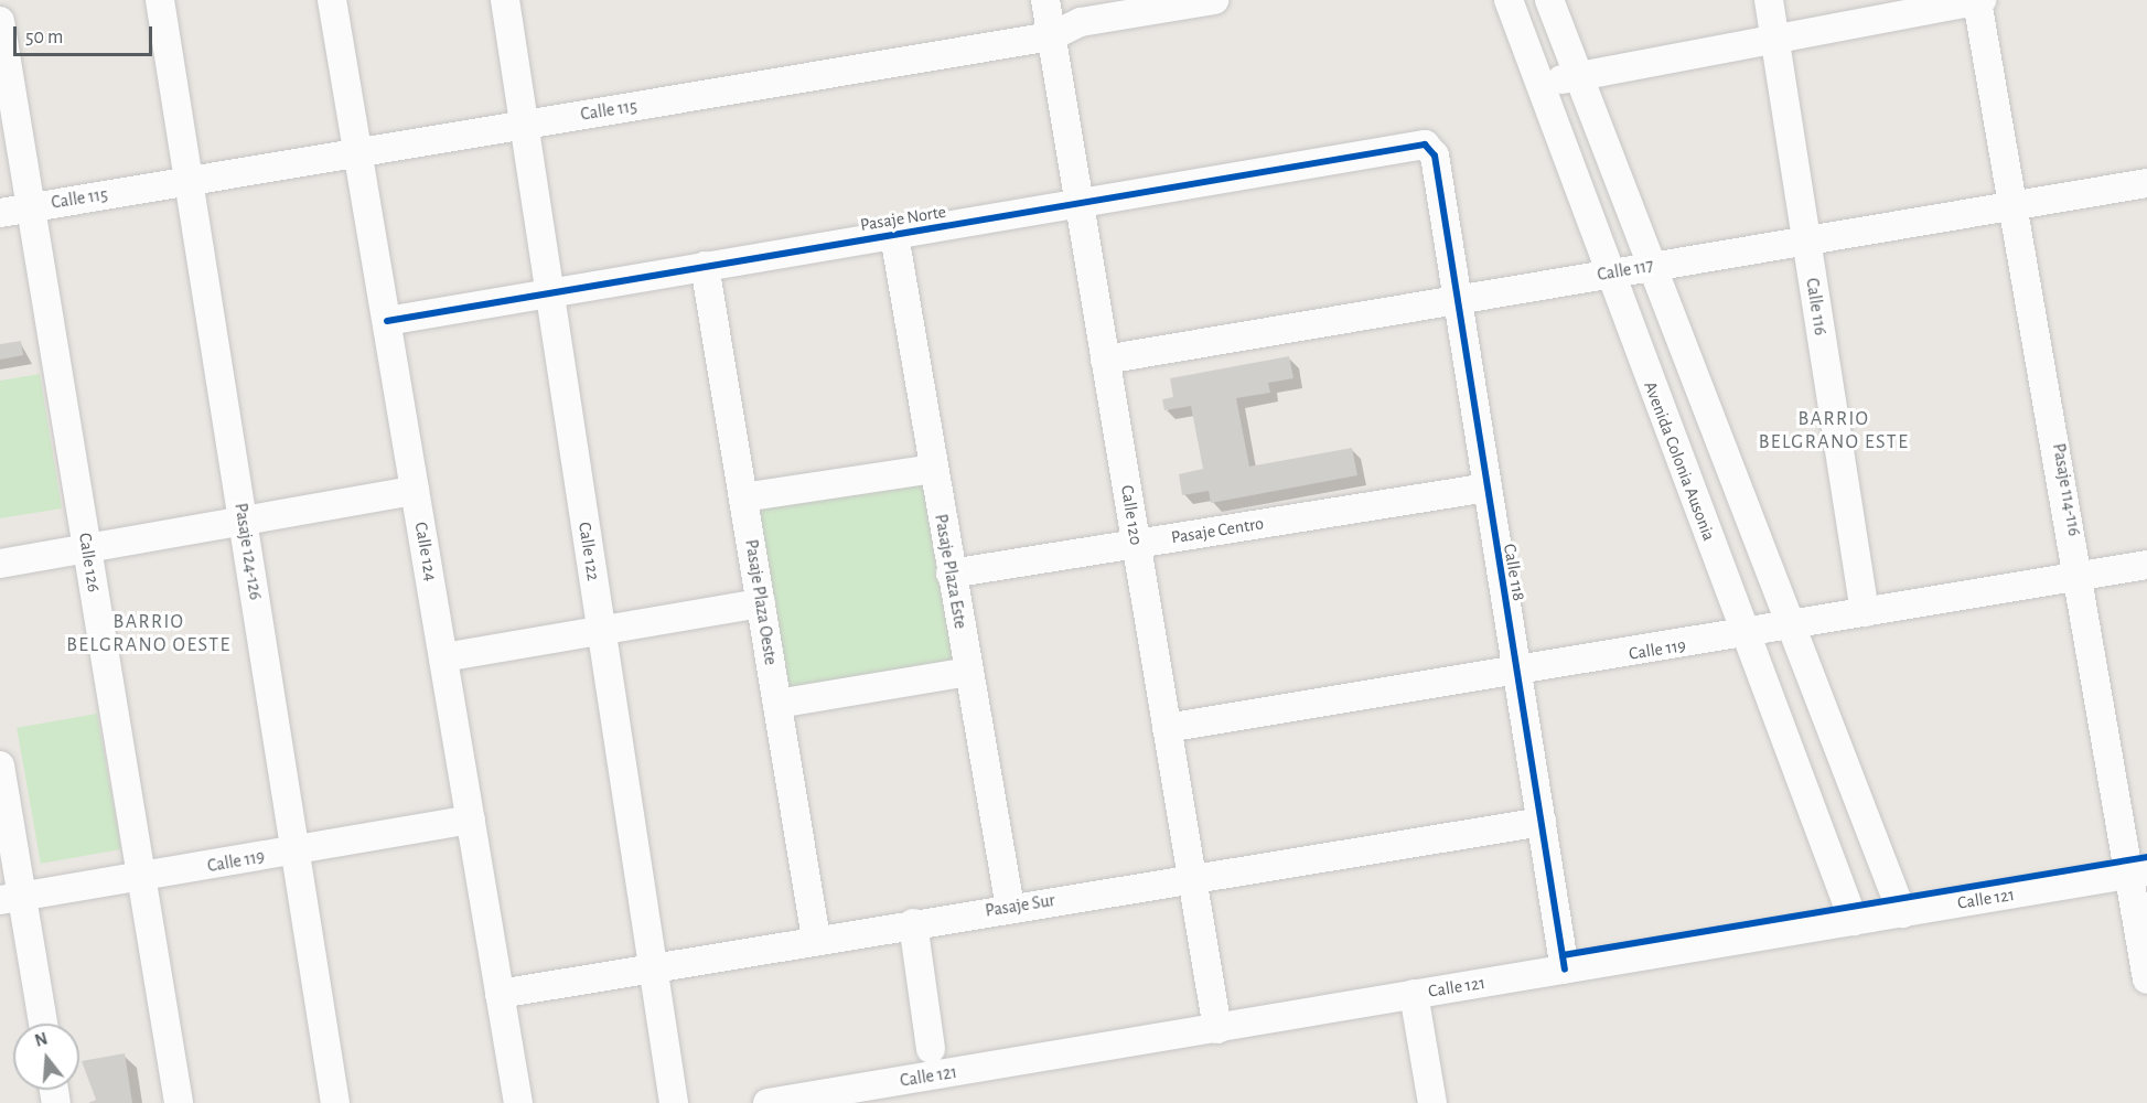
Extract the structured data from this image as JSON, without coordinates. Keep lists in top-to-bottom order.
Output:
{
  "streets": {
    "street": [
      "Calle 115",
      "Pasaje Norte",
      "Calle 117",
      "Calle 116",
      "Avenida Colonia Ausonia",
      "Pasaje 114-116",
      "Calle 120",
      "Pasaje Centro",
      "Pasaje 124-126",
      "Calle 124",
      "Calle 122",
      "Calle 126",
      "Pasaje Plaza Este",
      "Calle 118",
      "Pasaje Plaza Oeste",
      "Calle 119",
      "Calle 121",
      "Pasaje Sur"
    ]
  },
  "crossings": [
    ["Calle 115", "Calle 120"],
    ["Calle 115", "Pasaje 124-126"],
    ["Calle 115", "Calle 124"],
    ["Calle 115", "Calle 122"],
    ["Calle 115", "Calle 126"],
    ["Pasaje Norte", "Calle 120"],
    ["Pasaje Norte", "Calle 124"],
    ["Pasaje Norte", "Calle 122"],
    ["Pasaje Norte", "Pasaje Plaza Este"],
    ["Pasaje Norte", "Calle 118"],
    ["Pasaje Norte", "Pasaje Plaza Oeste"],
    ["Calle 117", "Calle 116"],
    ["Calle 117", "Avenida Colonia Ausonia"],
    ["Calle 117", "Pasaje 114-116"],
    ["Calle 117", "Calle 120"],
    ["Calle 117", "Calle 118"],
    ["Calle 116", "Calle 119"],
    ["Avenida Colonia Ausonia", "Calle 119"],
    ["Avenida Colonia Ausonia", "Calle 121"],
    ["Pasaje 114-116", "Calle 119"],
    ["Pasaje 114-116", "Calle 121"],
    ["Calle 120", "Pasaje Centro"],
    ["Calle 120", "Calle 119"],
    ["Calle 120", "Calle 121"],
    ["Calle 120", "Pasaje Sur"],
    ["Pasaje Centro", "Pasaje Plaza Este"],
    ["Pasaje Centro", "Calle 118"],
    ["Pasaje 124-126", "Calle 119"],
    ["Calle 124", "Calle 119"],
    ["Calle 124", "Pasaje Sur"],
    ["Calle 122", "Pasaje Sur"],
    ["Calle 126", "Calle 119"],
    ["Pasaje Plaza Este", "Pasaje Sur"],
    ["Calle 118", "Calle 119"],
    ["Calle 118", "Calle 121"],
    ["Calle 118", "Pasaje Sur"],
    ["Pasaje Plaza Oeste", "Pasaje Sur"]
  ],
  "districts": ["BARRIO BELGRANO ESTE", "BARRIO BELGRANO OESTE"],
  "scale_bar": "50 m",
  "north": "top"
}
